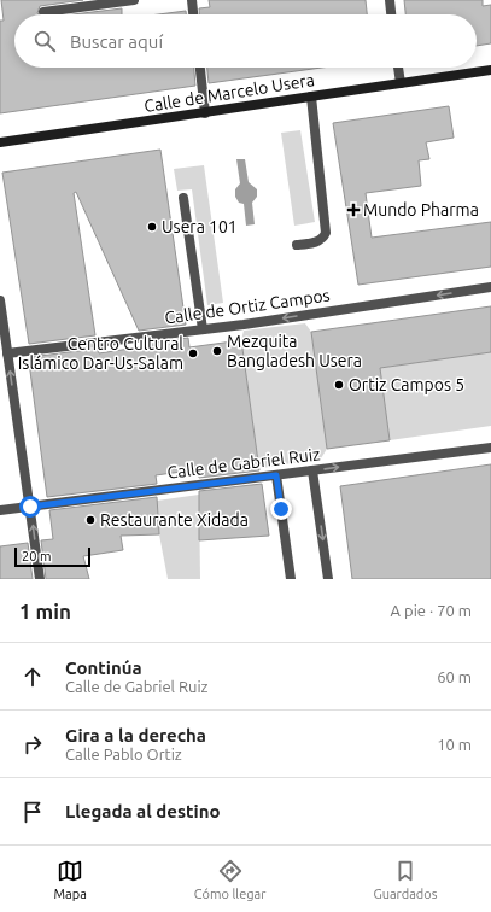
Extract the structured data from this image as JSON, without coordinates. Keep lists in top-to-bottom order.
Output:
{
  "streets": {
    "main road": ["Calle de Marcelo Usera"],
    "street": ["Calle de Ortiz Campos", "Calle de Gabriel Ruiz"]
  },
  "one_way": ["Calle de Ortiz Campos", "Calle de Gabriel Ruiz"],
  "places": {
    "health": ["Mundo Pharma"],
    "other": [
      "Usera 101",
      "Mezquita Bangladesh Usera",
      "Centro Cultural Islámico Dar-Us-Salam",
      "Ortiz Campos 5",
      "Restaurante Xidada"
    ]
  },
  "scale_bar": "20 m",
  "page": {
    "search": "Buscar aquí",
    "scale": "20 m",
    "heading": ["1 min", "A pie · 70 m"],
    "list": [
      ["Continúa", "Calle de Gabriel Ruiz", "60 m"],
      ["Gira a la derecha", "Calle Pablo Ortiz", "10 m"],
      "Llegada al destino"
    ],
    "nav": ["Mapa", "Cómo llegar", "Guardados"]
  }
}
